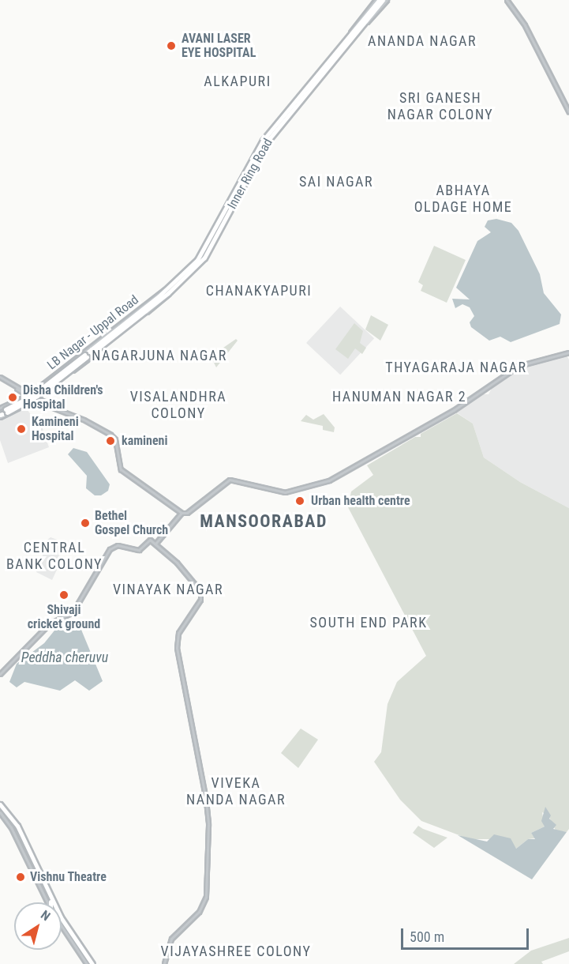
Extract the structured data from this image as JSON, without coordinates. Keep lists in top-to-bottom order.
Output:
{
  "streets": {
    "highway": ["Inner Ring Road"],
    "street": ["LB Nagar - Uppal Road"]
  },
  "crossings": [
    ["Inner Ring Road", "LB Nagar - Uppal Road"]
  ],
  "districts": [
    "ANANDA NAGAR",
    "ALKAPURI",
    "SRI GANESH NAGAR COLONY",
    "SAI NAGAR",
    "ABHAYA OLDAGE HOME",
    "CHANAKYAPURI",
    "NAGARJUNA NAGAR",
    "THYAGARAJA NAGAR",
    "HANUMAN NAGAR 2",
    "VISALANDHRA COLONY",
    "MANSOORABAD",
    "CENTRAL BANK COLONY",
    "VINAYAK NAGAR",
    "SOUTH END PARK",
    "VIVEKA NANDA NAGAR",
    "VIJAYASHREE COLONY"
  ],
  "water": ["Peddha cheruvu"],
  "places": [
    "AVANI LASER EYE HOSPITAL",
    "Disha Children's Hospital",
    "Kamineni Hospital",
    "kamineni",
    "Urban health centre",
    "Bethel Gospel Church",
    "Shivaji cricket ground",
    "Vishnu Theatre"
  ],
  "scale_bar": "500 m",
  "north": "top right"
}
